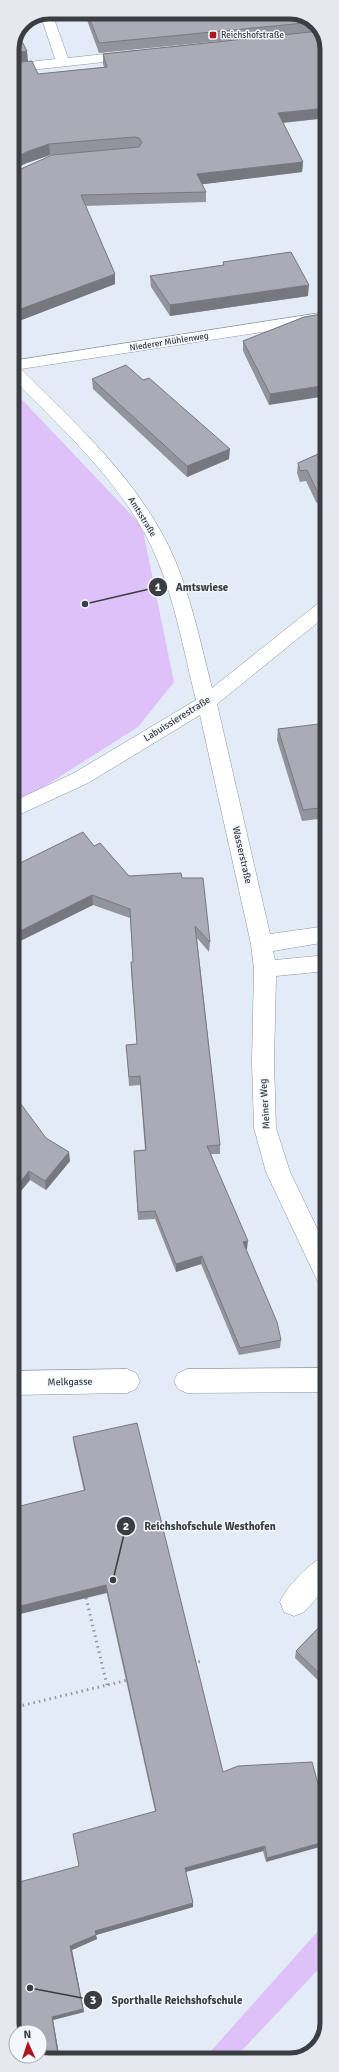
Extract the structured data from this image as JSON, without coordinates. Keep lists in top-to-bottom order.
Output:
{
  "streets": {
    "street": [
      "Niederer Mühlenweg",
      "Amtsstraße",
      "Labuissierestraße",
      "Wasserstraße",
      "Meiner Weg",
      "Melkgasse"
    ]
  },
  "crossings": [
    ["Amtsstraße", "Labuissierestraße"],
    ["Amtsstraße", "Wasserstraße"],
    ["Labuissierestraße", "Wasserstraße"],
    ["Wasserstraße", "Meiner Weg"]
  ],
  "places": {
    "transit": ["Reichshofstraße"],
    "other": ["Amtswiese", "Reichshofschule Westhofen", "Sporthalle Reichshofschule"]
  },
  "north": "top"
}
